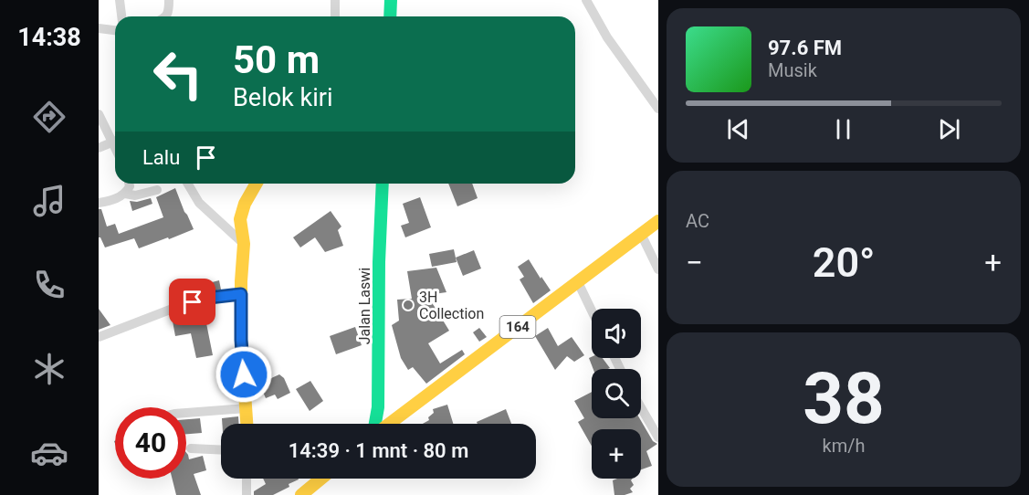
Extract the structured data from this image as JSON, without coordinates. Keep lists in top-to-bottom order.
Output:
{
  "streets": {
    "street": ["Jalan Laswi", "164"]
  },
  "places": ["3H Collection"],
  "page": {
    "tabs": "14:38",
    "turn": ["50 m", "Belok kiri"],
    "song": ["97.6 FM", "Musik"],
    "then": "Lalu",
    "tile": [
      "AC",
      ["38", "km/h"]
    ],
    "heat": ["−", "20°", "+"],
    "map_buttons": "+",
    "limit": "40",
    "trip": "14:39 · 1 mnt · 80 m"
  }
}
